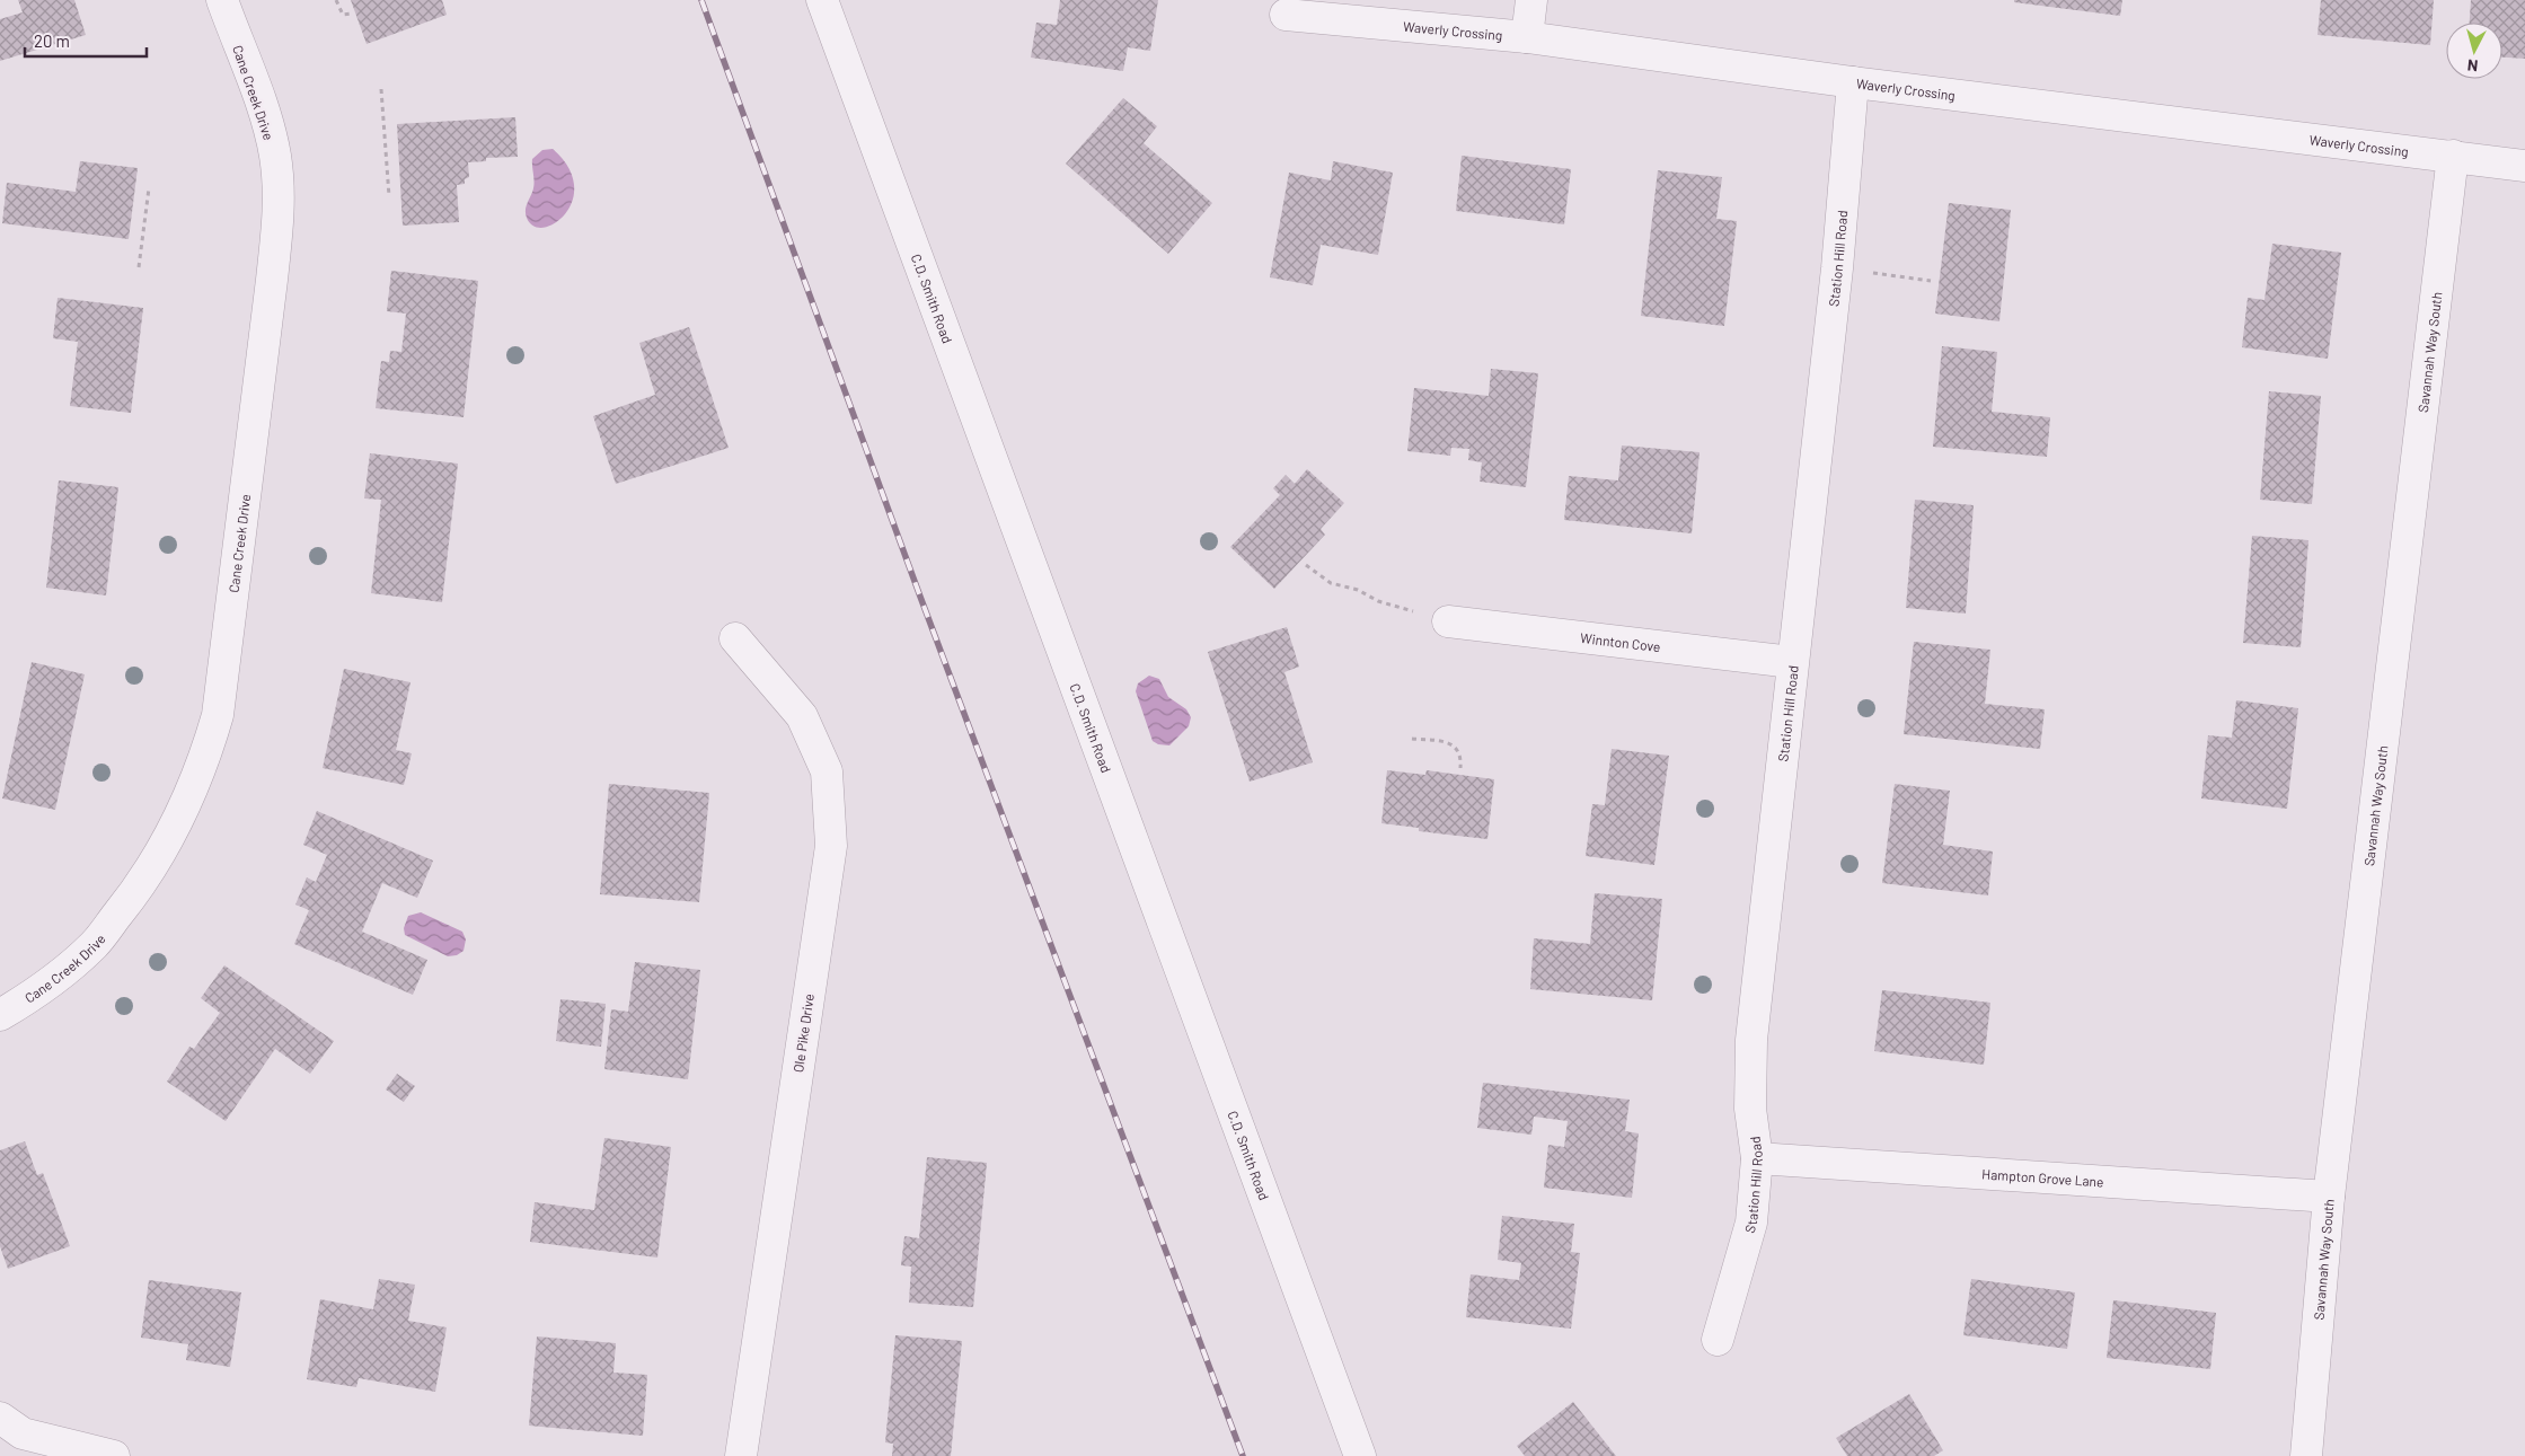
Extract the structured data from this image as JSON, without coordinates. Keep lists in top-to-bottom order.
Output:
{
  "streets": {
    "street": [
      "Waverly Crossing",
      "Cane Creek Drive",
      "Station Hill Road",
      "C.D. Smith Road",
      "Savannah Way South",
      "Winnton Cove",
      "Ole Pike Drive",
      "Hampton Grove Lane"
    ]
  },
  "crossings": [
    ["Waverly Crossing", "Station Hill Road"],
    ["Waverly Crossing", "Savannah Way South"],
    ["Station Hill Road", "Winnton Cove"],
    ["Station Hill Road", "Hampton Grove Lane"],
    ["Savannah Way South", "Hampton Grove Lane"]
  ],
  "scale_bar": "20 m",
  "north": "bottom"
}
